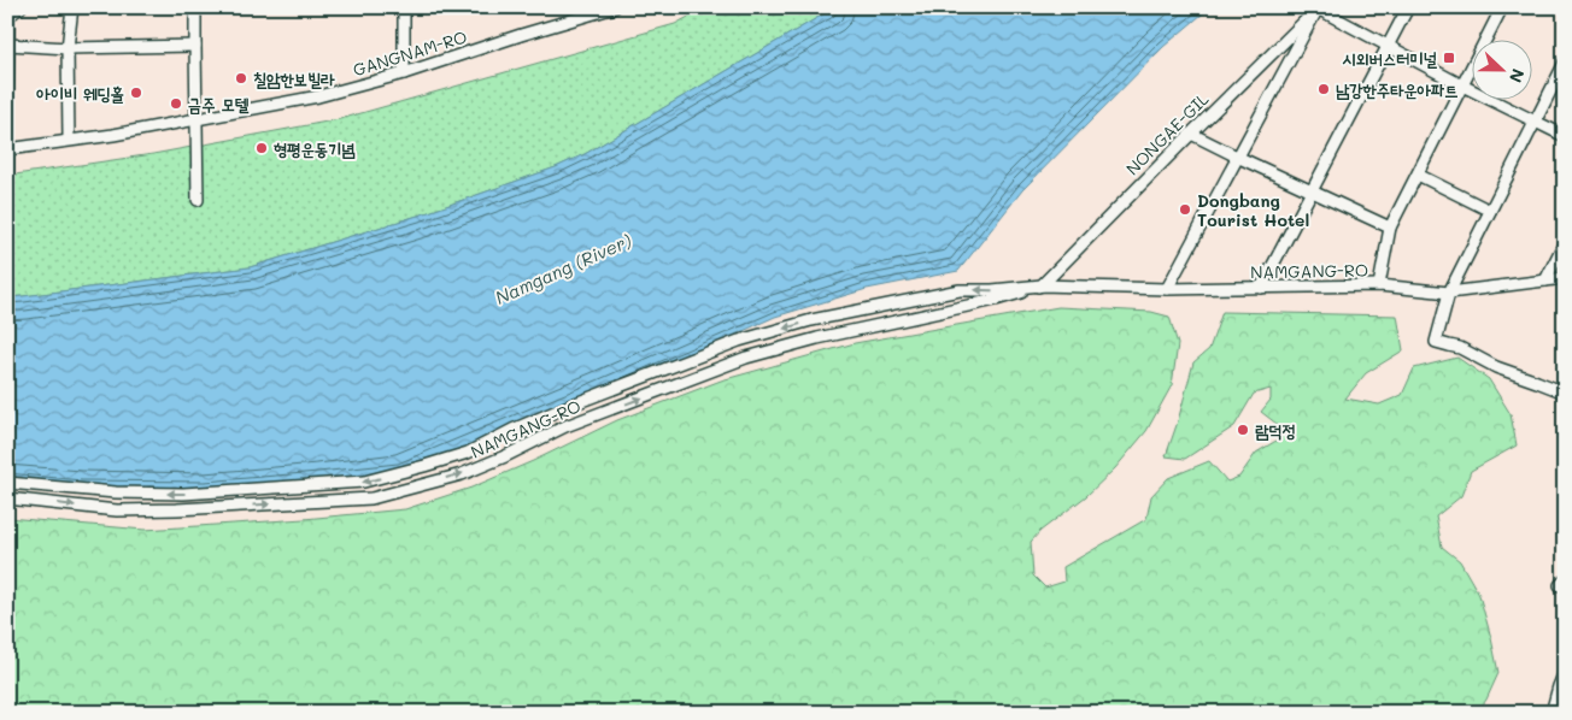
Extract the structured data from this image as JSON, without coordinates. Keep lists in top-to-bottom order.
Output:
{
  "streets": {
    "street": ["GANGNAM-RO", "NONGAE-GIL", "NAMGANG-RO"]
  },
  "crossings": [
    ["NONGAE-GIL", "NAMGANG-RO"]
  ],
  "water": ["Namgang (River)"],
  "places": {
    "transit": ["시외버스터미널"],
    "other": [
      "칠암한보빌라",
      "남강한주타운아파트",
      "아이비 웨딩홀",
      "금주 모텔",
      "형평운동기념",
      "Dongbang Tourist Hotel",
      "람덕정"
    ]
  },
  "north": "right"
}
